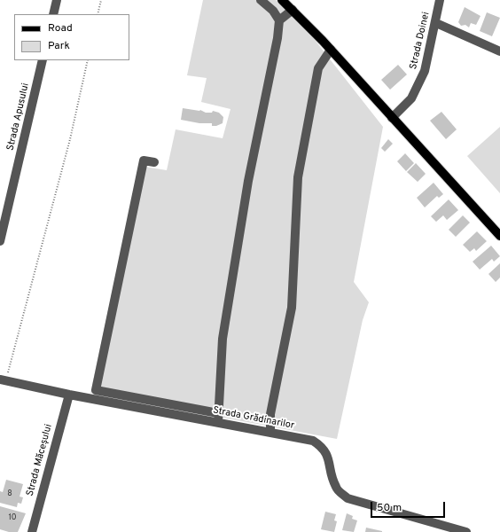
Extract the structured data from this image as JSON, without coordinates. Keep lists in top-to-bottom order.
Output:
{
  "streets": {
    "street": [
      "Strada Doinei",
      "Strada Apusului",
      "Strada Grădinarilor",
      "Strada Măceșului"
    ]
  },
  "crossings": [
    ["Strada Grădinarilor", "Strada Măceșului"]
  ],
  "house_numbers": ["8", "10"],
  "legend": ["Road", "Park"],
  "scale_bar": "50 m"
}
